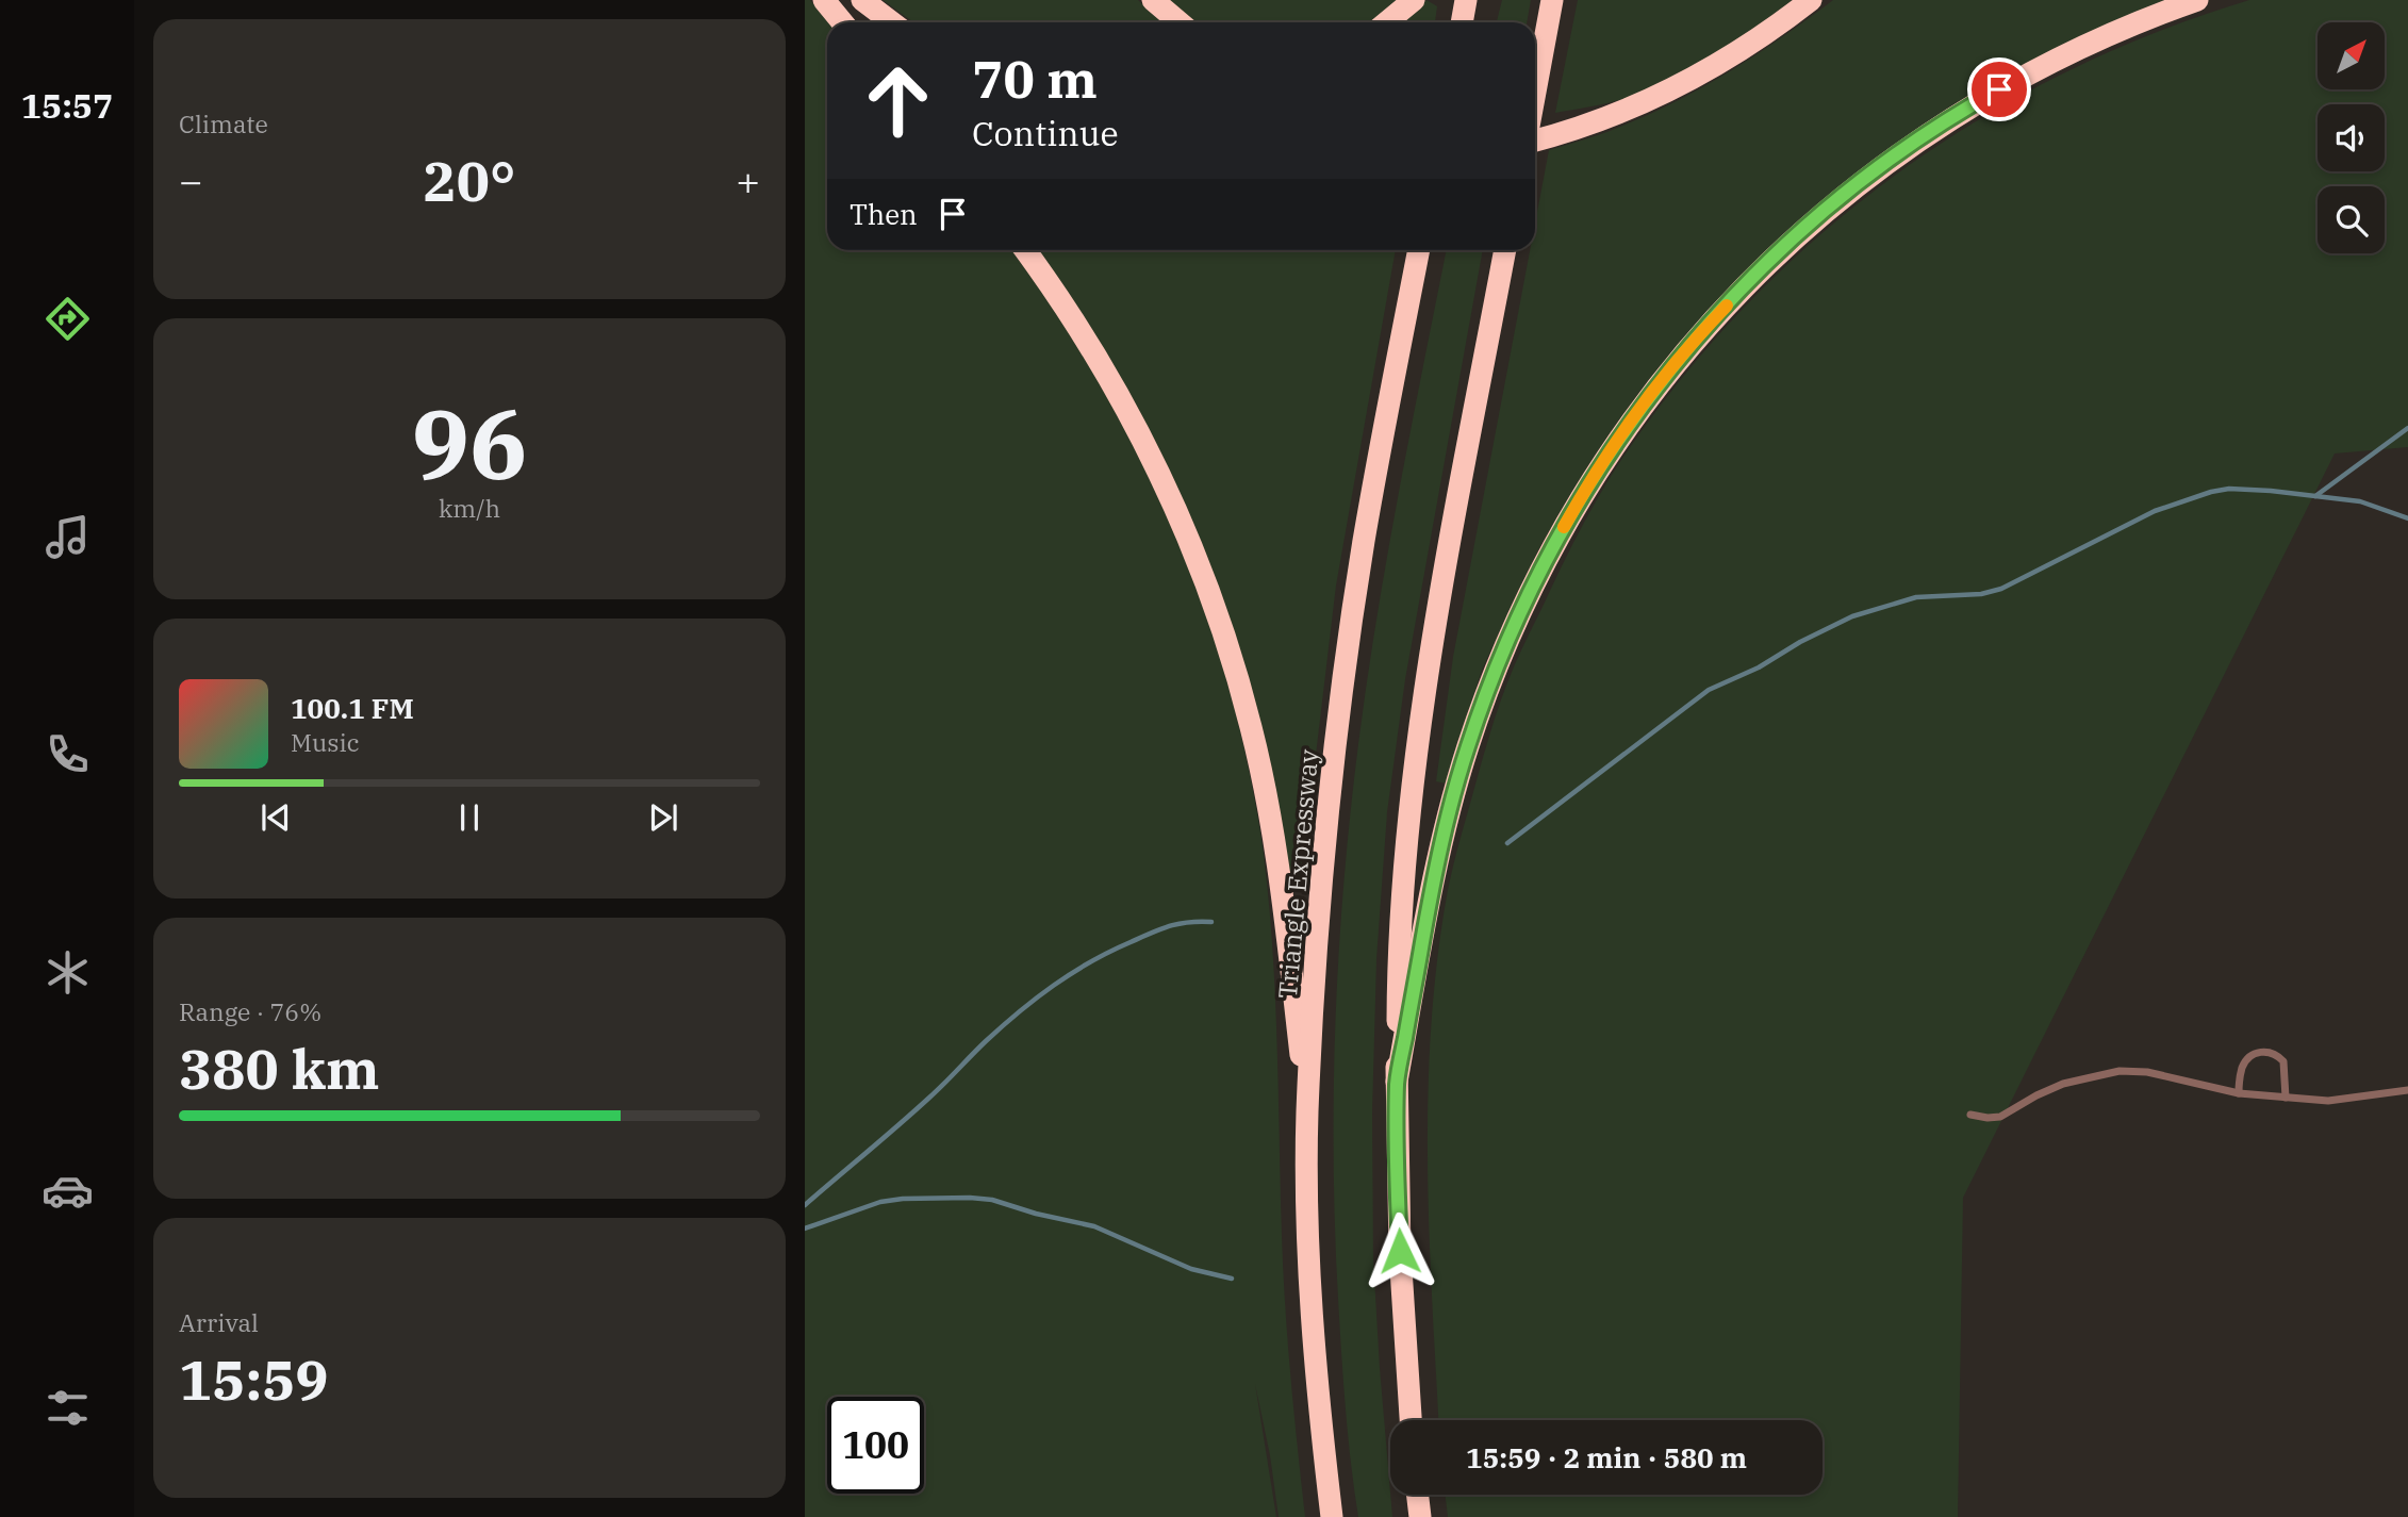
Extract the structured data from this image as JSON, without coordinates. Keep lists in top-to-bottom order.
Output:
{
  "streets": {
    "highway": ["Triangle Expressway"]
  },
  "north": "top right",
  "page": {
    "tabs": "15:57",
    "tile": [
      "Climate",
      ["96", "km/h"],
      ["Range · 76%", "380 km"],
      ["Arrival", "15:59"]
    ],
    "turn": ["70 m", "Continue"],
    "heat": ["−", "20°", "+"],
    "then": "Then",
    "song": ["100.1 FM", "Music"],
    "limit": "100",
    "trip": "15:59 · 2 min · 580 m"
  }
}
